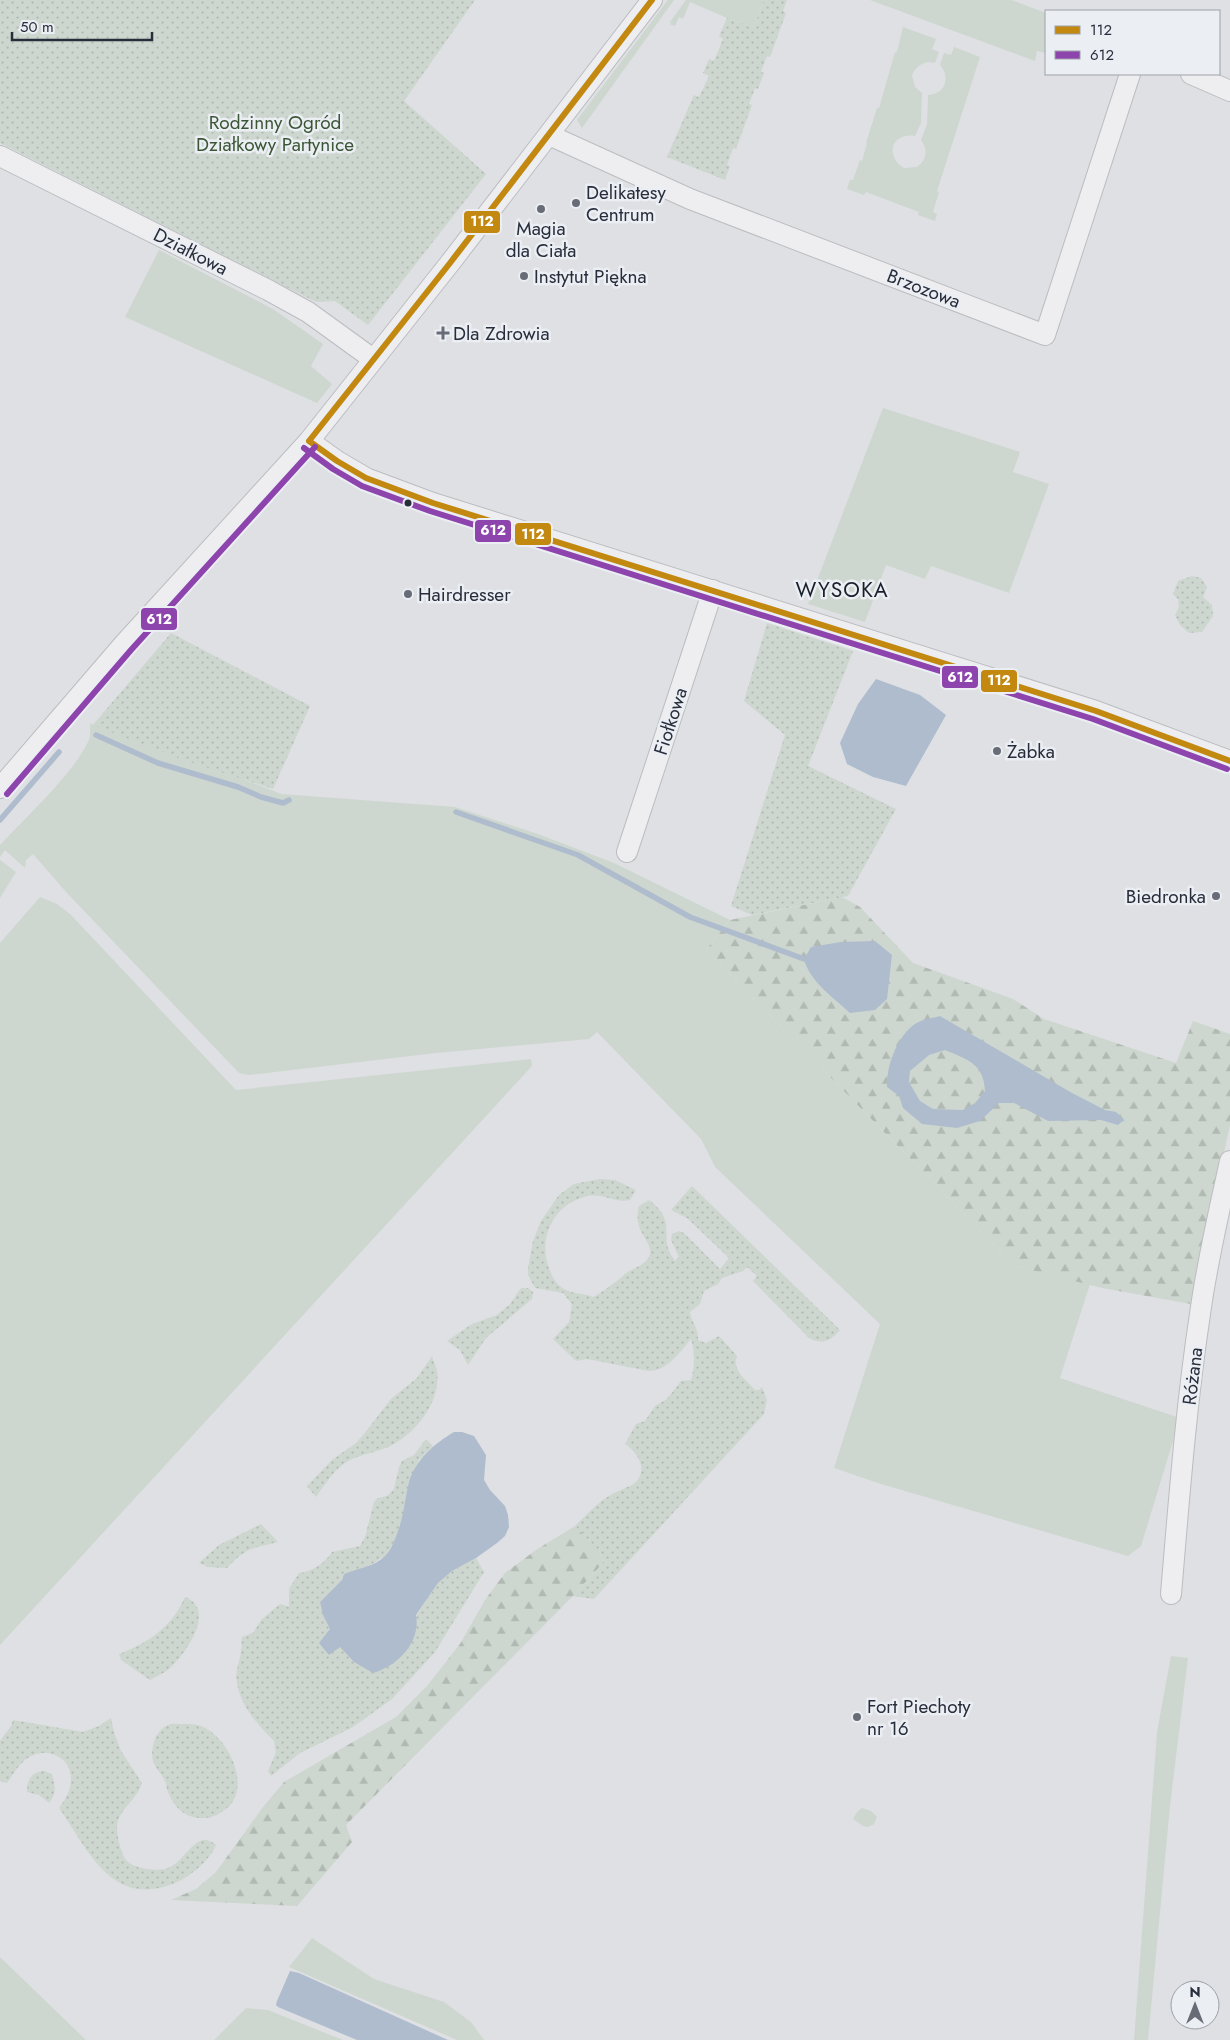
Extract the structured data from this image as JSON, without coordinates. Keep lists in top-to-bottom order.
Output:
{
  "streets": {
    "street": [
      "Działkowa",
      "Brzozowa",
      "Fiołkowa",
      "Różana"
    ]
  },
  "districts": ["WYSOKA"],
  "parks": ["Rodzinny Ogród Działkowy Partynice"],
  "places": {
    "other": [
      "Delikatesy Centrum",
      "Magia dla Ciała",
      "Instytut Piękna",
      "Hairdresser",
      "Żabka",
      "Biedronka",
      "Fort Piechoty nr 16"
    ],
    "health": ["Dla Zdrowia"]
  },
  "lines": ["transit line 112", "transit line 612"],
  "legend": ["112", "612"],
  "scale_bar": "50 m",
  "north": "top"
}
